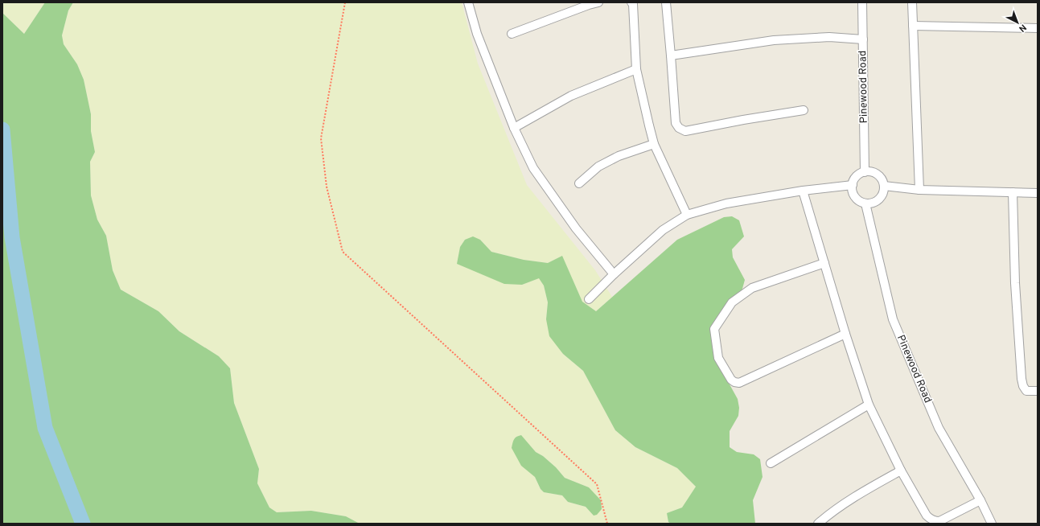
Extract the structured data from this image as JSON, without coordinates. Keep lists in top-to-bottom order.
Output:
{
  "streets": {
    "street": ["Pinewood Road"]
  },
  "north": "bottom right"
}
